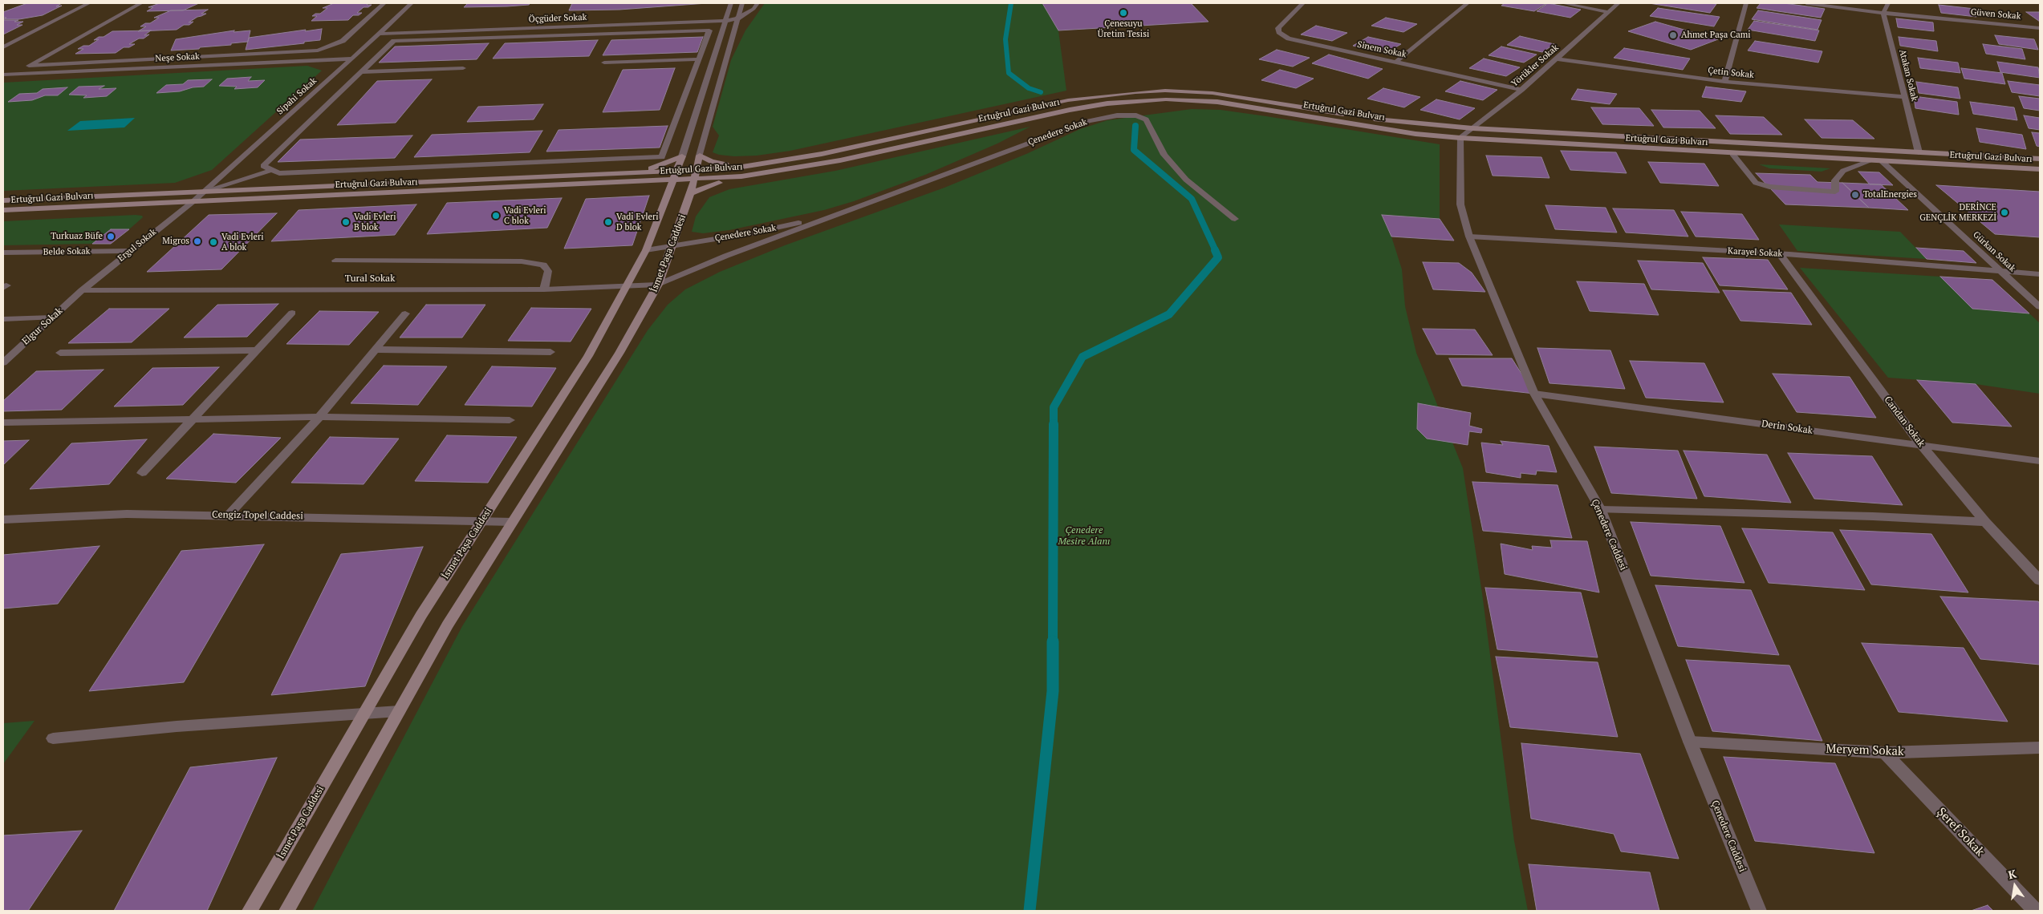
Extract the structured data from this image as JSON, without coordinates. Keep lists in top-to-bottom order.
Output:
{
  "streets": {
    "main road": ["Ertuğrul Gazi Bulvarı", "İsmet Paşa Caddesi"],
    "street": [
      "Güven Sokak",
      "Öçgüder Sokak",
      "Sinem Sokak",
      "Neşe Sokak",
      "Yörükler Sokak",
      "Çetin Sokak",
      "Atakan Sokak",
      "Sipahi Sokak",
      "Çenedere Sokak",
      "Ergul Sokak",
      "Belde Sokak",
      "Gürkan Sokak",
      "Karayel Sokak",
      "Tural Sokak",
      "Elgur Sokak",
      "Candan Sokak",
      "Derin Sokak",
      "Cengiz Topel Caddesi",
      "Çenedere Caddesi",
      "Meryem Sokak",
      "Şeref Sokak"
    ]
  },
  "crossings": [
    ["Güven Sokak", "Atakan Sokak"],
    ["Öçgüder Sokak", "Sipahi Sokak"],
    ["Sinem Sokak", "Yörükler Sokak"],
    ["Neşe Sokak", "Sipahi Sokak"],
    ["Yörükler Sokak", "Çetin Sokak"],
    ["Yörükler Sokak", "Ertuğrul Gazi Bulvarı"],
    ["Yörükler Sokak", "Çenedere Caddesi"],
    ["Çetin Sokak", "Atakan Sokak"],
    ["Atakan Sokak", "Ertuğrul Gazi Bulvarı"],
    ["Sipahi Sokak", "Ertuğrul Gazi Bulvarı"],
    ["Sipahi Sokak", "Ergul Sokak"],
    ["Ertuğrul Gazi Bulvarı", "Ergul Sokak"],
    ["Ertuğrul Gazi Bulvarı", "Gürkan Sokak"],
    ["Ertuğrul Gazi Bulvarı", "İsmet Paşa Caddesi"],
    ["Ertuğrul Gazi Bulvarı", "Çenedere Caddesi"],
    ["Çenedere Sokak", "İsmet Paşa Caddesi"],
    ["Çenedere Sokak", "Tural Sokak"],
    ["Ergul Sokak", "Belde Sokak"],
    ["Ergul Sokak", "Tural Sokak"],
    ["Ergul Sokak", "Elgur Sokak"],
    ["Gürkan Sokak", "Karayel Sokak"],
    ["Karayel Sokak", "Candan Sokak"],
    ["Karayel Sokak", "Çenedere Caddesi"],
    ["İsmet Paşa Caddesi", "Tural Sokak"],
    ["İsmet Paşa Caddesi", "Cengiz Topel Caddesi"],
    ["Tural Sokak", "Elgur Sokak"],
    ["Candan Sokak", "Derin Sokak"],
    ["Derin Sokak", "Çenedere Caddesi"],
    ["Çenedere Caddesi", "Meryem Sokak"],
    ["Meryem Sokak", "Şeref Sokak"]
  ],
  "parks": ["Çenedere Mesire Alanı"],
  "places": [
    "Çenesuyu Üretim Tesisi",
    "Ahmet Paşa Cami",
    "TotalEnergies",
    "DERİNCE GENÇLİK MERKEZİ",
    "Vadi Evleri C blok",
    "Vadi Evleri B blok",
    "Vadi Evleri D blok",
    "Turkuaz Büfe",
    "Migros",
    "Vadi Evleri A blok"
  ],
  "north": "top"
}
